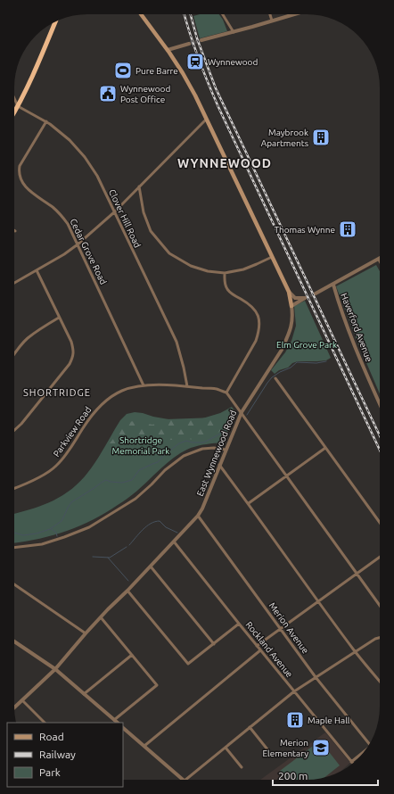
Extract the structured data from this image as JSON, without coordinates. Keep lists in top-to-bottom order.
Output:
{
  "streets": {
    "main road": ["East Wynnewood Road"],
    "street": [
      "Clover Hill Road",
      "Cedar Grove Road",
      "Haverford Avenue",
      "Parkview Road",
      "Merion Avenue",
      "Rockland Avenue"
    ]
  },
  "crossings": [
    ["Clover Hill Road", "Cedar Grove Road"],
    ["Clover Hill Road", "Parkview Road"],
    ["Cedar Grove Road", "Parkview Road"],
    ["East Wynnewood Road", "Merion Avenue"],
    ["East Wynnewood Road", "Rockland Avenue"]
  ],
  "districts": ["WYNNEWOOD", "SHORTRIDGE"],
  "parks": ["Elm Grove Park", "Shortridge Memorial Park"],
  "places": {
    "station": ["Wynnewood"],
    "sports": ["Pure Barre"],
    "public building": ["Wynnewood Post Office"],
    "building": ["Maybrook Apartments", "Thomas Wynne", "Maple Hall"],
    "school or university": ["Merion Elementary"]
  },
  "legend": ["Road", "Railway", "Park"],
  "scale_bar": "200 m"
}
